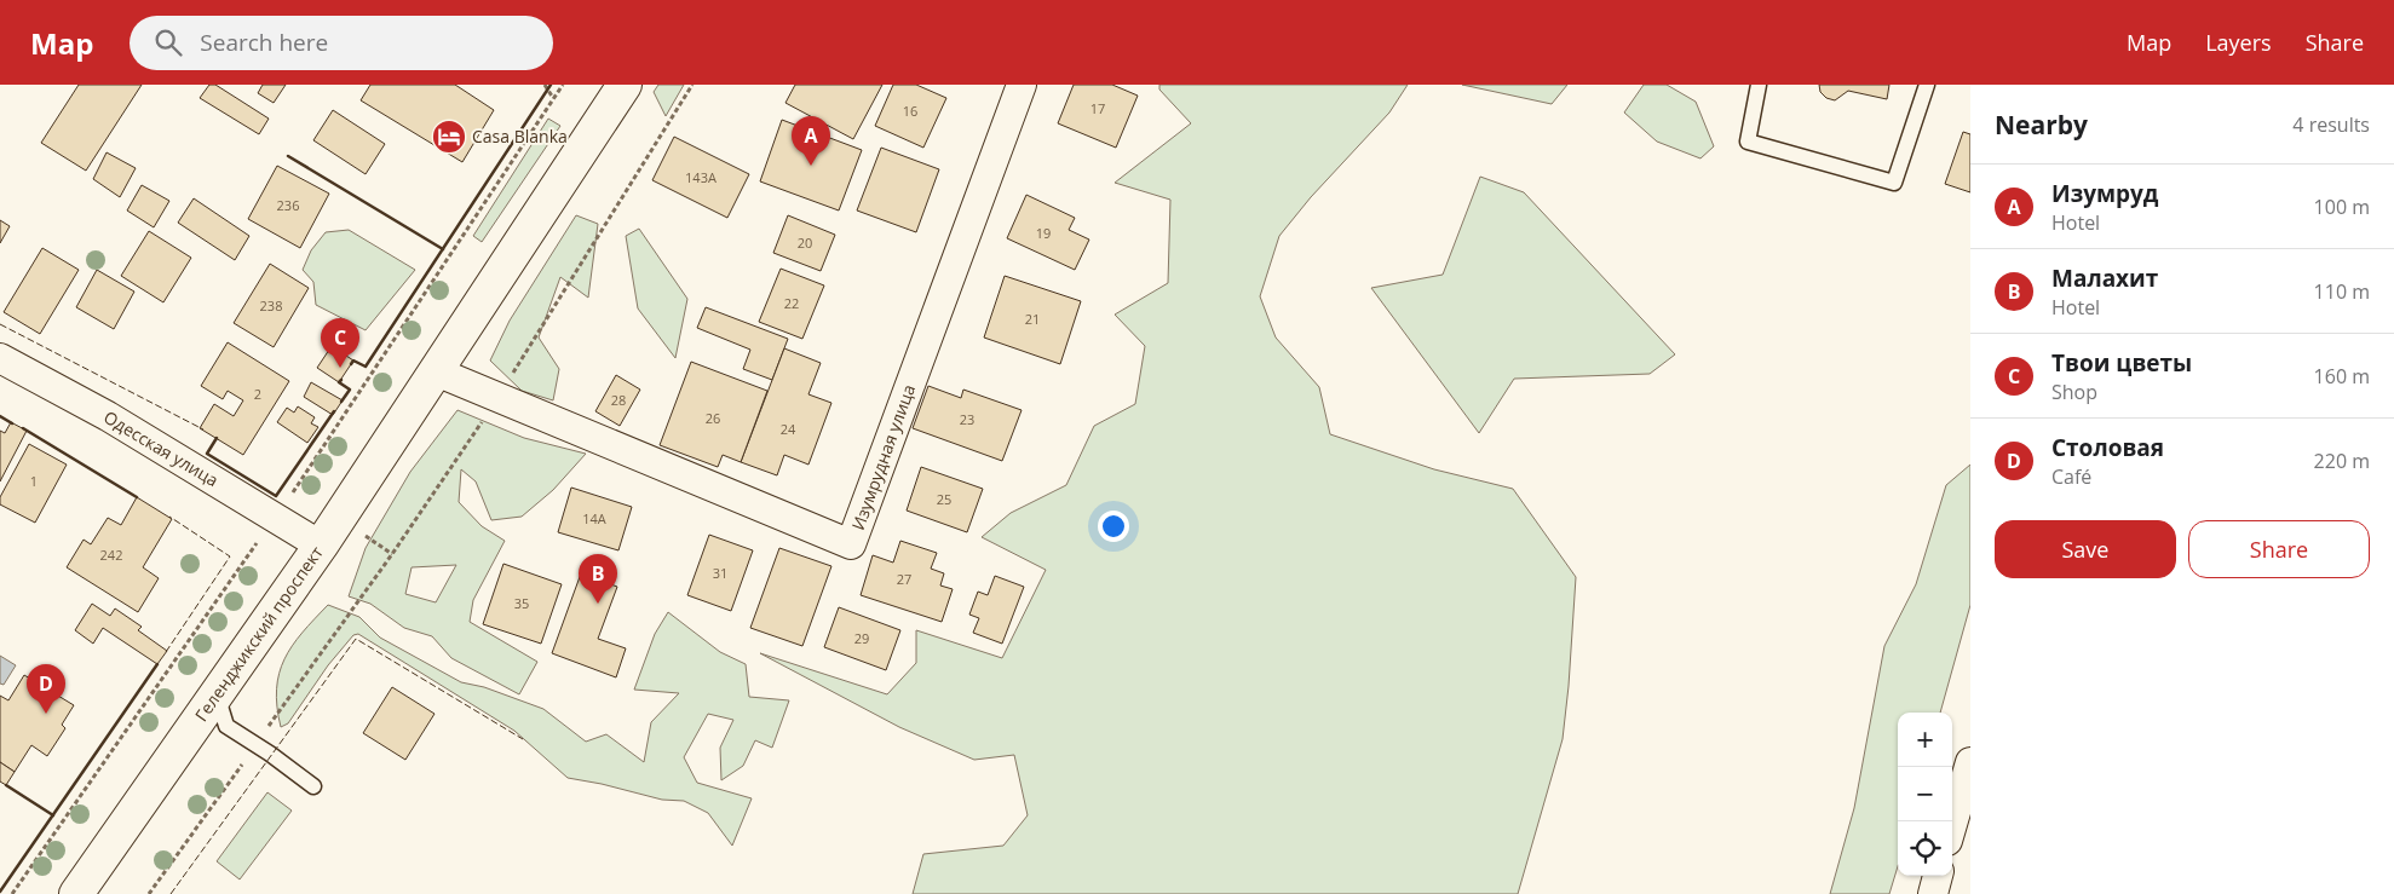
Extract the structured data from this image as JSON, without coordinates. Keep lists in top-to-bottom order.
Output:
{
  "streets": {
    "main road": ["Геленджикский проспект"],
    "street": ["Одесская улица", "Изумрудная улица"]
  },
  "crossings": [
    ["Одесская улица", "Геленджикский проспект"],
    ["Изумрудная улица", "Геленджикский проспект"]
  ],
  "places": {
    "hotel": ["Casa Blanka"]
  },
  "house_numbers": [
    "17",
    "16",
    "143А",
    "236",
    "19",
    "20",
    "22",
    "238",
    "21",
    "2",
    "28",
    "26",
    "23",
    "24",
    "1",
    "25",
    "14А",
    "242",
    "31",
    "27",
    "35",
    "29"
  ],
  "page": {
    "header": "Map",
    "search": "Search here",
    "nav": ["Map", "Layers", "Share"],
    "heading": ["Nearby", "4 results"],
    "pins": [
      "A",
      "C",
      "B",
      "D"
    ],
    "list": [
      {
        "mark": "A",
        "name": "Изумруд",
        "note": "Hotel",
        "value": "100 m"
      },
      {
        "mark": "B",
        "name": "Малахит",
        "note": "Hotel",
        "value": "110 m"
      },
      {
        "mark": "C",
        "name": "Твои цветы",
        "note": "Shop",
        "value": "160 m"
      },
      {
        "mark": "D",
        "name": "Столовая",
        "note": "Café",
        "value": "220 m"
      }
    ],
    "buttons": ["Save", "Share"],
    "map_buttons": ["+", "−"]
  }
}
